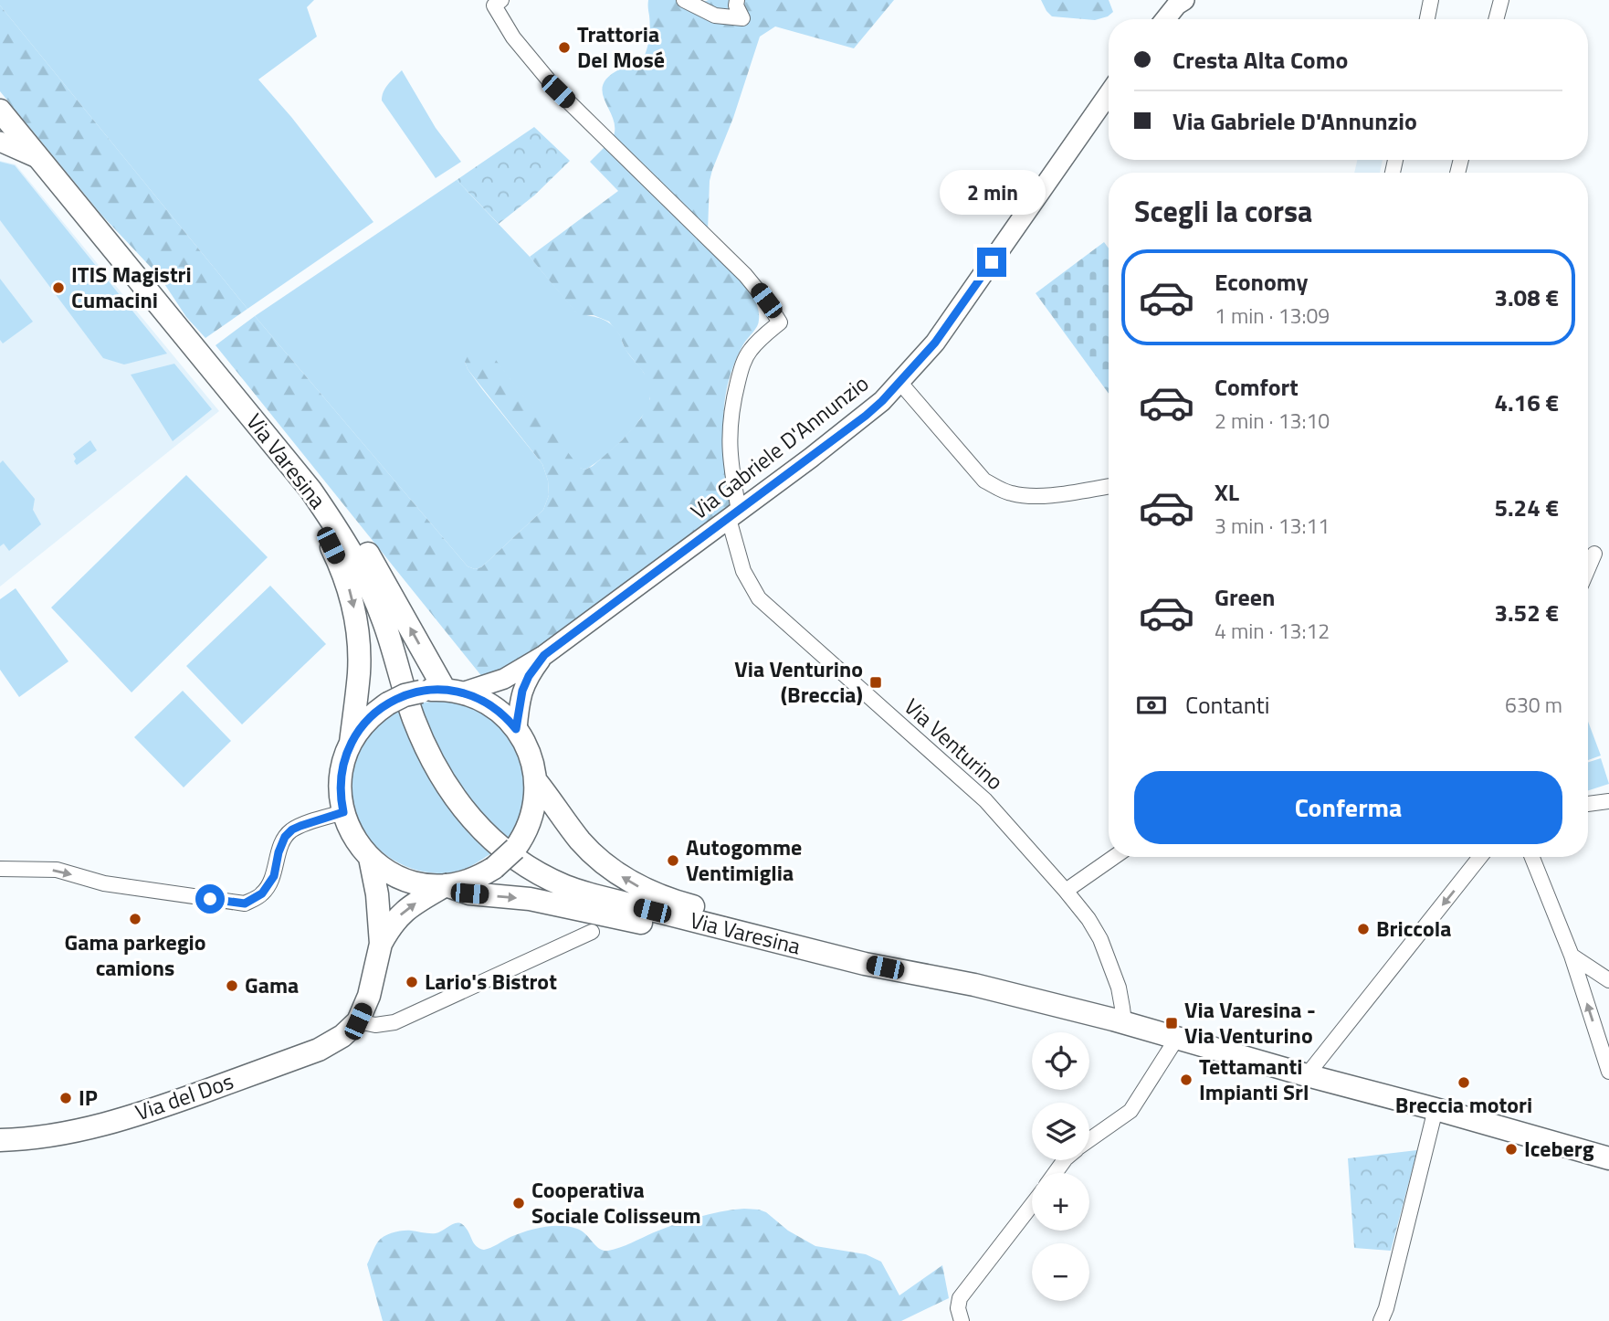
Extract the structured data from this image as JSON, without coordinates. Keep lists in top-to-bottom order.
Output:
{
  "streets": {
    "main road": ["Via Gabriele D'Annunzio", "Via Varesina", "Via del Dos"],
    "street": ["Via Venturino"]
  },
  "crossings": [
    ["Via Gabriele D'Annunzio", "Via Venturino"],
    ["Via Gabriele D'Annunzio", "Via del Dos"],
    ["Via Varesina", "Via Venturino"]
  ],
  "places": {
    "other": [
      "Trattoria Del Mosé",
      "ITIS Magistri Cumacini",
      "Autogomme Ventimiglia",
      "Gama parkegio camions",
      "Briccola",
      "Lario's Bistrot",
      "Gama",
      "Tettamanti Impianti Srl",
      "Breccia motori",
      "IP",
      "Iceberg",
      "Cooperativa Sociale Colisseum"
    ],
    "transit": ["Via Venturino (Breccia)", "Via Varesina - Via Venturino"]
  },
  "page": {
    "banner": ["Cresta Alta Como", "Via Gabriele D'Annunzio"],
    "bubble": "2 min",
    "heading": "Scegli la corsa",
    "list": [
      {
        "name": "Economy",
        "note": "1 min · 13:09",
        "value": "3.08 €"
      },
      {
        "name": "Comfort",
        "note": "2 min · 13:10",
        "value": "4.16 €"
      },
      {
        "name": "XL",
        "note": "3 min · 13:11",
        "value": "5.24 €"
      },
      {
        "name": "Green",
        "note": "4 min · 13:12",
        "value": "3.52 €"
      }
    ],
    "pay": ["Contanti", "630 m"],
    "buttons": "Conferma",
    "map_buttons": ["+", "−"]
  }
}
